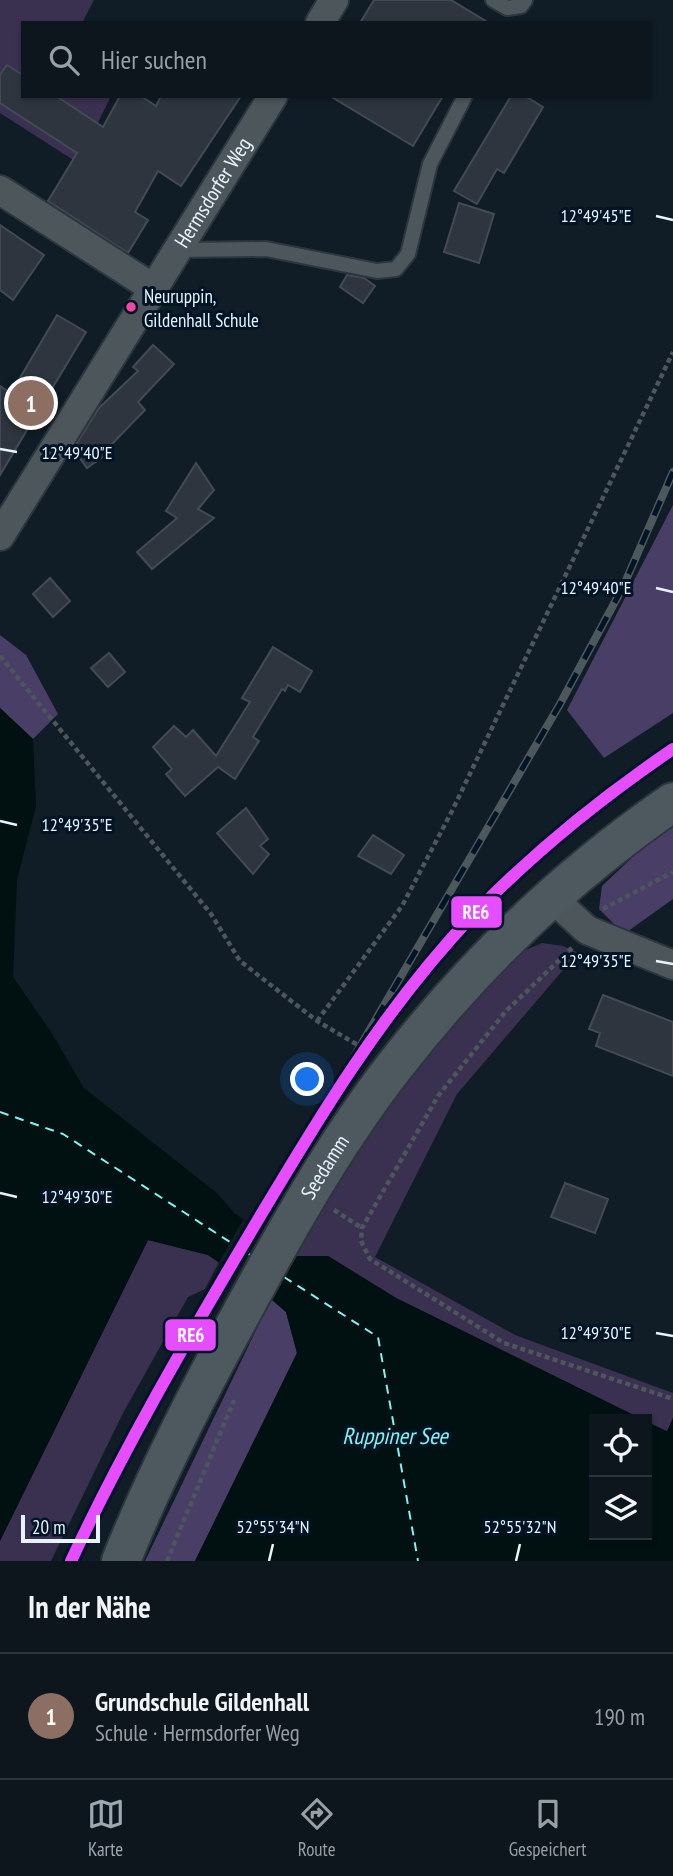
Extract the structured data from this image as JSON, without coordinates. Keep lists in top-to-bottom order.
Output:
{
  "streets": {
    "main road": ["Seedamm"],
    "street": ["Hermsdorfer Weg"]
  },
  "water": ["Ruppiner See"],
  "places": ["Neuruppin, Gildenhall Schule"],
  "lines": ["transit line RE6"],
  "scale_bar": "20 m",
  "page": {
    "search": "Hier suchen",
    "pins": "1",
    "scale": "20 m",
    "heading": "In der Nähe",
    "list": [
      {
        "mark": "1",
        "name": "Grundschule Gildenhall",
        "note": "Schule · Hermsdorfer Weg",
        "value": "190 m"
      }
    ],
    "nav": ["Karte", "Route", "Gespeichert"]
  },
  "coordinates": [
    "12°49'45\"E",
    "12°49'40\"E",
    "12°49'35\"E",
    "12°49'30\"E",
    "52°55'34\"N",
    "52°55'32\"N"
  ]
}
